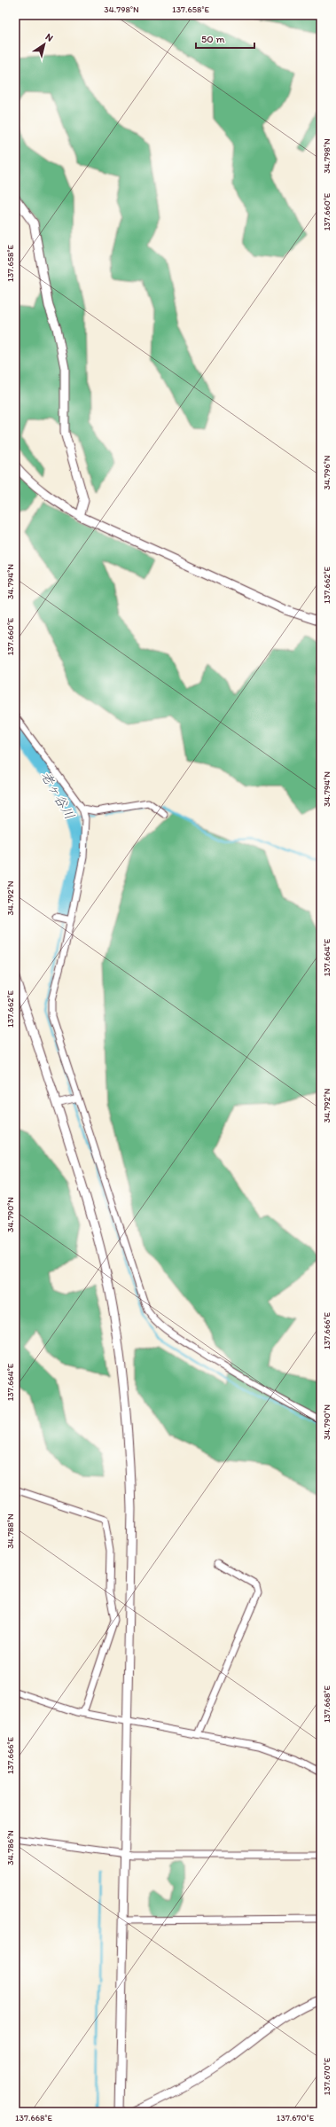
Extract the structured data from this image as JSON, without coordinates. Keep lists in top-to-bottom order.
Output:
{
  "water": ["老ヶ谷川"],
  "scale_bar": "50 m",
  "north": "top right",
  "coordinates": [
    "34.798°N",
    "137.658°E",
    "137.660°E",
    "34.796°N",
    "34.794°N",
    "137.662°E",
    "34.792°N",
    "137.664°E",
    "34.790°N",
    "137.666°E",
    "34.788°N",
    "137.668°E",
    "34.786°N",
    "137.670°E"
  ]
}
